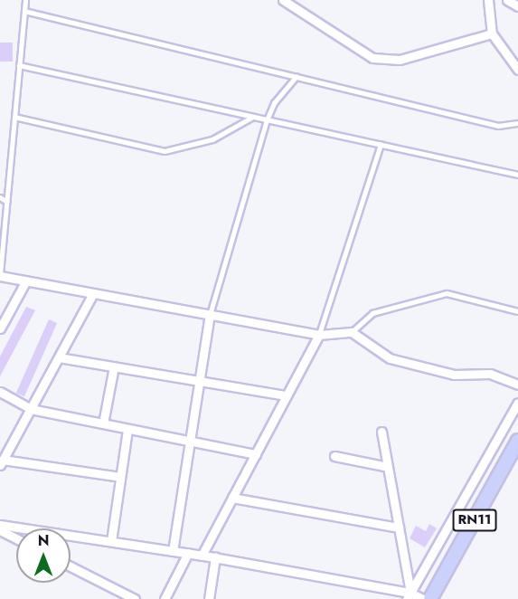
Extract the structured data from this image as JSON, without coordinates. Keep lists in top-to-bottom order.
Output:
{
  "streets": {
    "main road": ["RN11"]
  },
  "north": "top"
}
